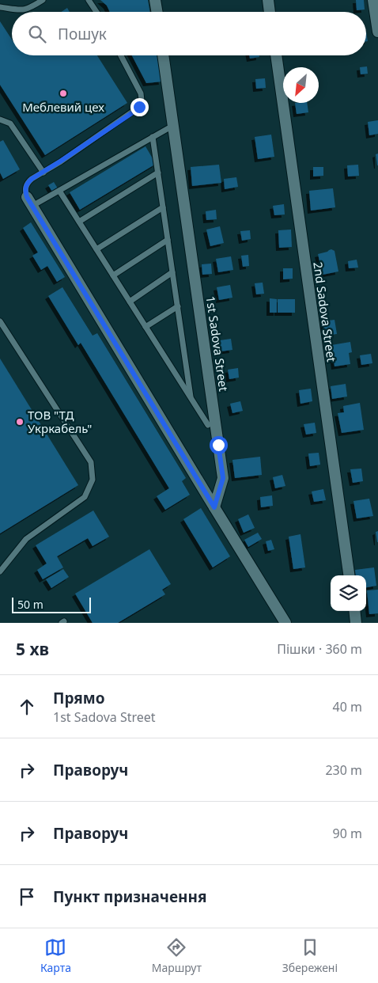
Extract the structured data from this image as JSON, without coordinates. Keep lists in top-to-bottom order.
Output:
{
  "streets": {
    "street": ["2nd Sadova Street", "1st Sadova Street"]
  },
  "places": ["Меблевий цех", "ТОВ \"ТД Укркабель\""],
  "scale_bar": "50 m",
  "north": "bottom left",
  "page": {
    "search": "Пошук",
    "scale": "50 m",
    "heading": ["5 хв", "Пішки · 360 m"],
    "list": [
      ["Прямо", "1st Sadova Street", "40 m"],
      ["Праворуч", "230 m"],
      ["Праворуч", "90 m"],
      "Пункт призначення"
    ],
    "nav": ["Карта", "Маршрут", "Збережені"]
  }
}
